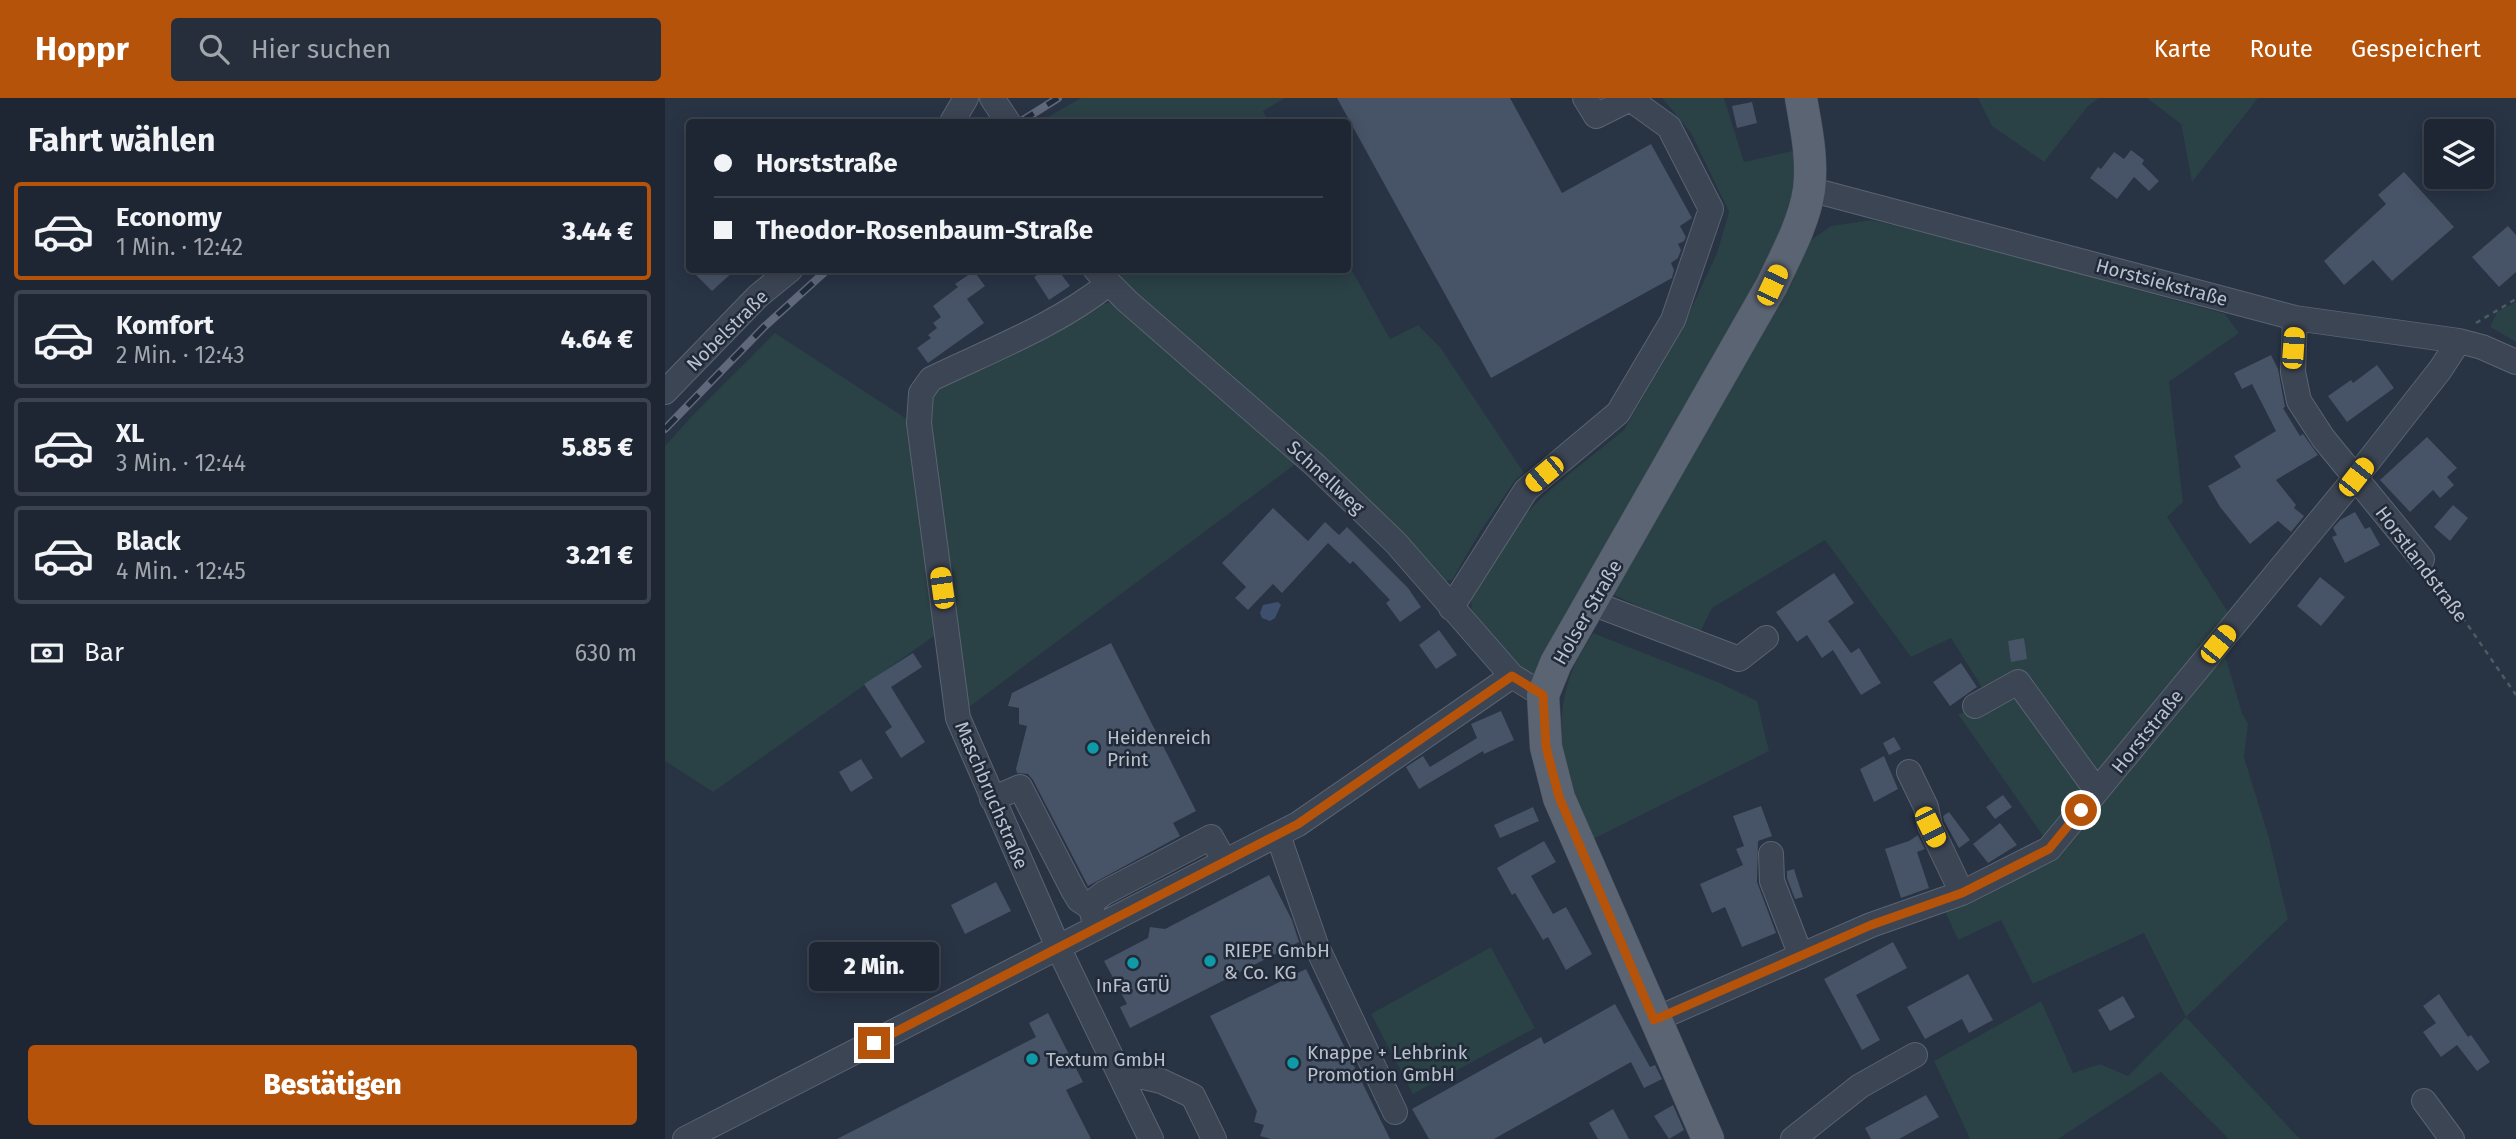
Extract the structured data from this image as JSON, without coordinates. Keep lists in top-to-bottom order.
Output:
{
  "streets": {
    "main road": ["Holser Straße"],
    "street": [
      "Horstsiekstraße",
      "Nobelstraße",
      "Schnellweg",
      "Horstlandstraße",
      "Horststraße",
      "Maschbruchstraße"
    ]
  },
  "crossings": [
    ["Horstsiekstraße", "Horstlandstraße"],
    ["Horstsiekstraße", "Holser Straße"],
    ["Horstsiekstraße", "Horststraße"],
    ["Schnellweg", "Holser Straße"],
    ["Schnellweg", "Maschbruchstraße"],
    ["Horstlandstraße", "Horststraße"],
    ["Holser Straße", "Horststraße"]
  ],
  "places": [
    "Heidenreich Print",
    "RIEPE GmbH & Co. KG",
    "InFa GTÜ",
    "Textum GmbH",
    "Knappe + Lehbrink Promotion GmbH"
  ],
  "page": {
    "header": "Hoppr",
    "search": "Hier suchen",
    "nav": ["Karte", "Route", "Gespeichert"],
    "heading": "Fahrt wählen",
    "banner": ["Horststraße", "Theodor-Rosenbaum-Straße"],
    "list": [
      {
        "name": "Economy",
        "note": "1 Min. · 12:42",
        "value": "3.44 €"
      },
      {
        "name": "Komfort",
        "note": "2 Min. · 12:43",
        "value": "4.64 €"
      },
      {
        "name": "XL",
        "note": "3 Min. · 12:44",
        "value": "5.85 €"
      },
      {
        "name": "Black",
        "note": "4 Min. · 12:45",
        "value": "3.21 €"
      }
    ],
    "pay": ["Bar", "630 m"],
    "bubble": "2 Min.",
    "buttons": "Bestätigen"
  }
}
